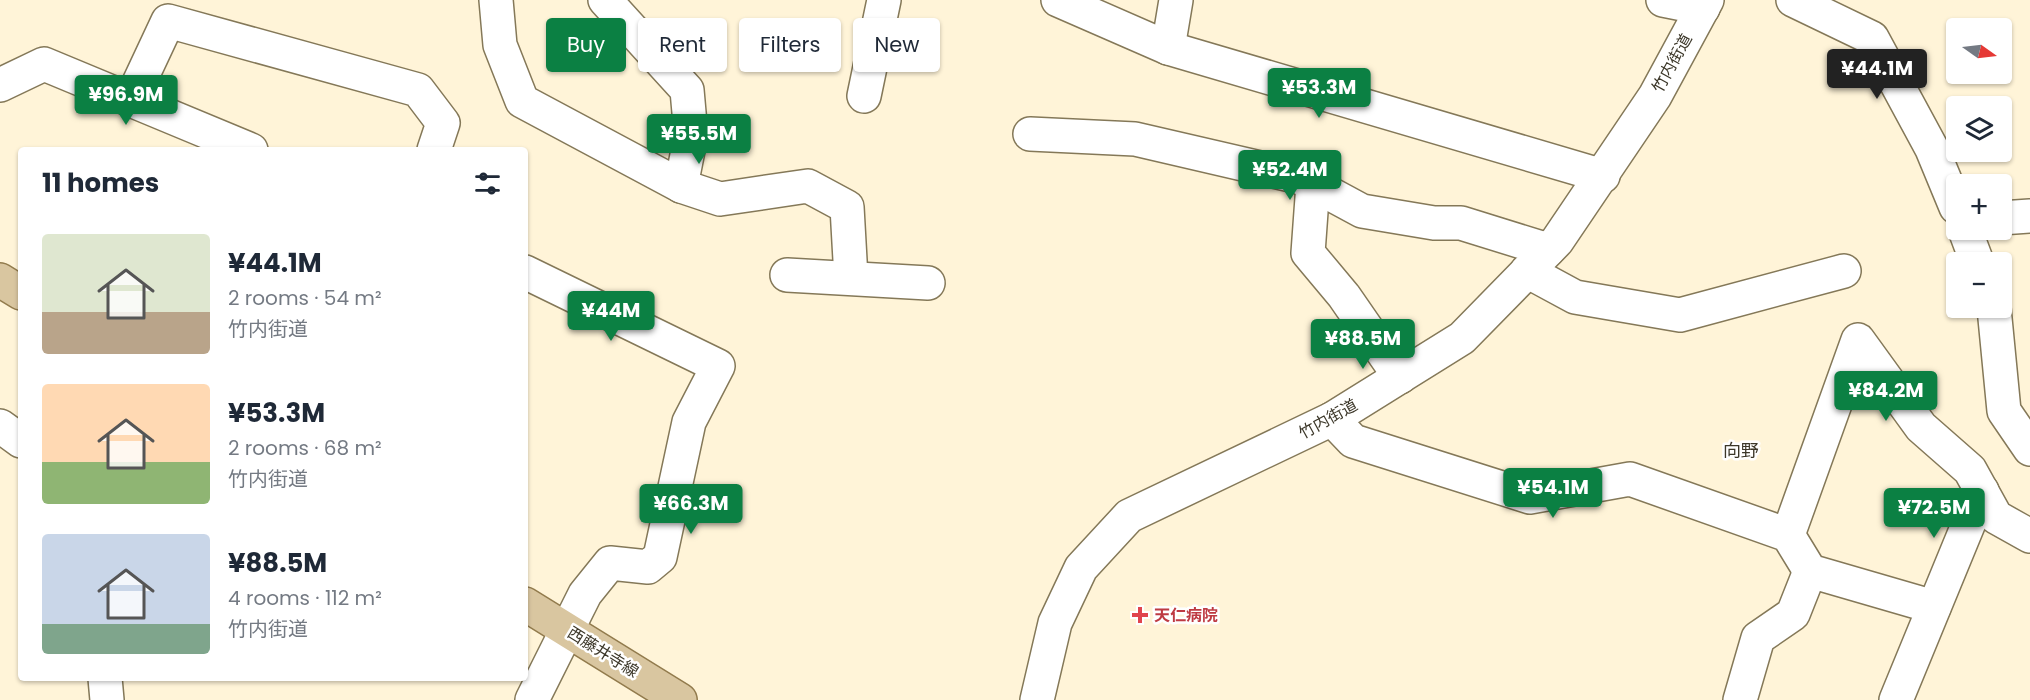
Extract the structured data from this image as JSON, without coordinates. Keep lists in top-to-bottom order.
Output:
{
  "streets": {
    "main road": ["西藤井寺線"],
    "street": ["竹内街道"]
  },
  "districts": ["向野"],
  "places": {
    "health": ["天仁病院"]
  },
  "north": "right",
  "page": {
    "map_buttons": ["+", "−"],
    "chip": [
      "Buy",
      "Rent",
      "Filters",
      "New"
    ],
    "price": [
      "¥44.1M",
      "¥53.3M",
      "¥96.9M",
      "¥55.5M",
      "¥52.4M",
      "¥44M",
      "¥88.5M",
      "¥84.2M",
      "¥54.1M",
      "¥66.3M",
      "¥72.5M"
    ],
    "heading": "11 homes",
    "list": [
      {
        "name": "¥44.1M",
        "note": "2 rooms · 54 m² · 竹内街道"
      },
      {
        "name": "¥53.3M",
        "note": "2 rooms · 68 m² · 竹内街道"
      },
      {
        "name": "¥88.5M",
        "note": "4 rooms · 112 m² · 竹内街道"
      }
    ]
  }
}
